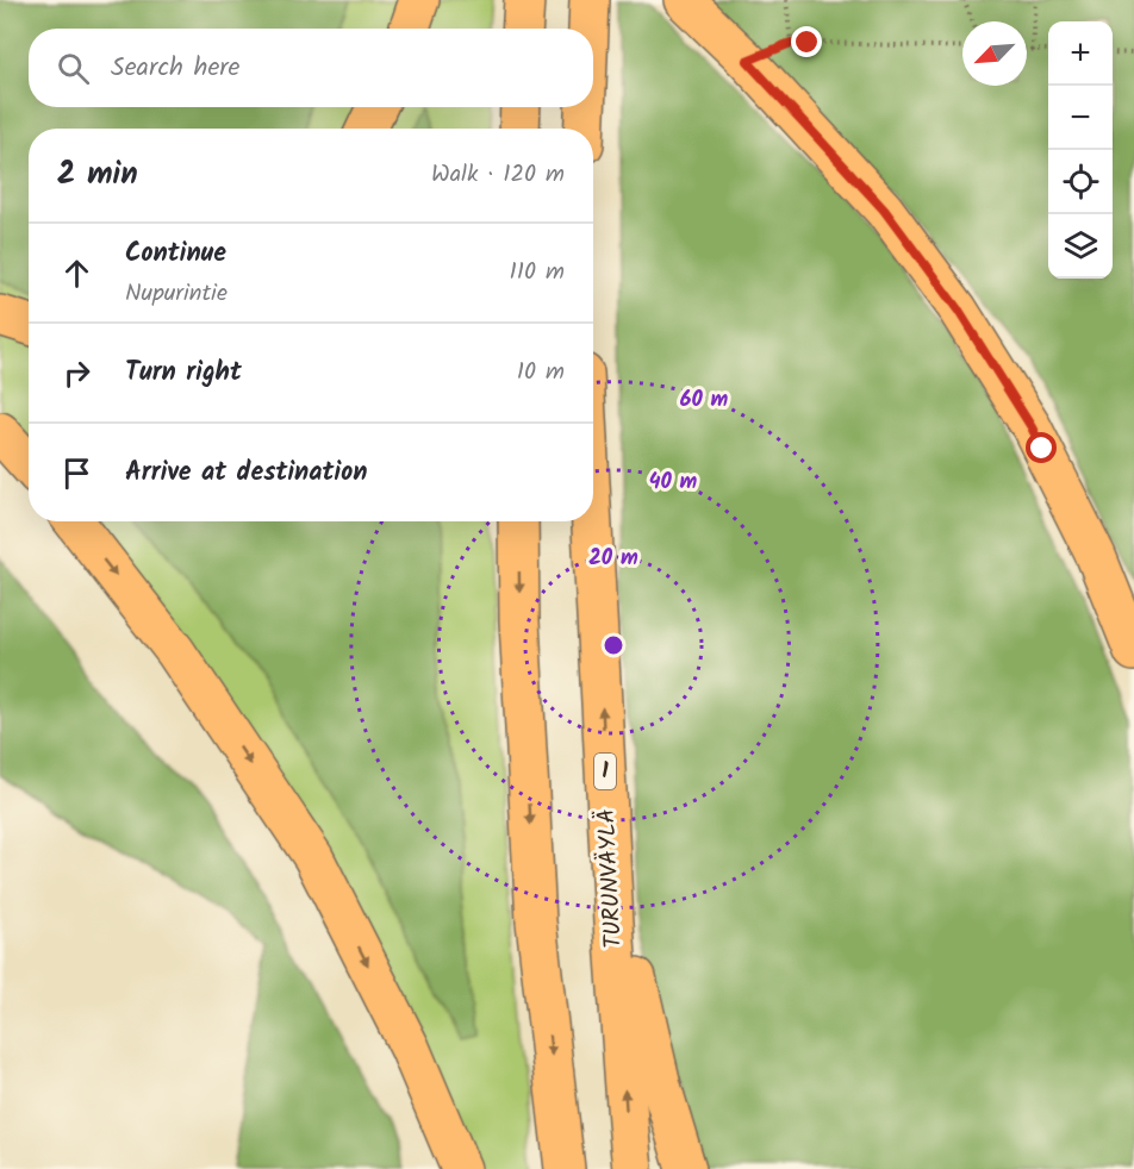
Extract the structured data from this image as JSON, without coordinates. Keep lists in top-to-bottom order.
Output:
{
  "streets": {
    "main road": ["1", "TURUNVÄYLÄ"]
  },
  "north": "bottom left",
  "page": {
    "map_buttons": ["+", "−"],
    "search": "Search here",
    "heading": ["2 min", "Walk · 120 m"],
    "list": [
      ["Continue", "Nupurintie", "110 m"],
      ["Turn right", "10 m"],
      "Arrive at destination"
    ]
  },
  "rings": ["60 m", "40 m", "20 m"]
}
